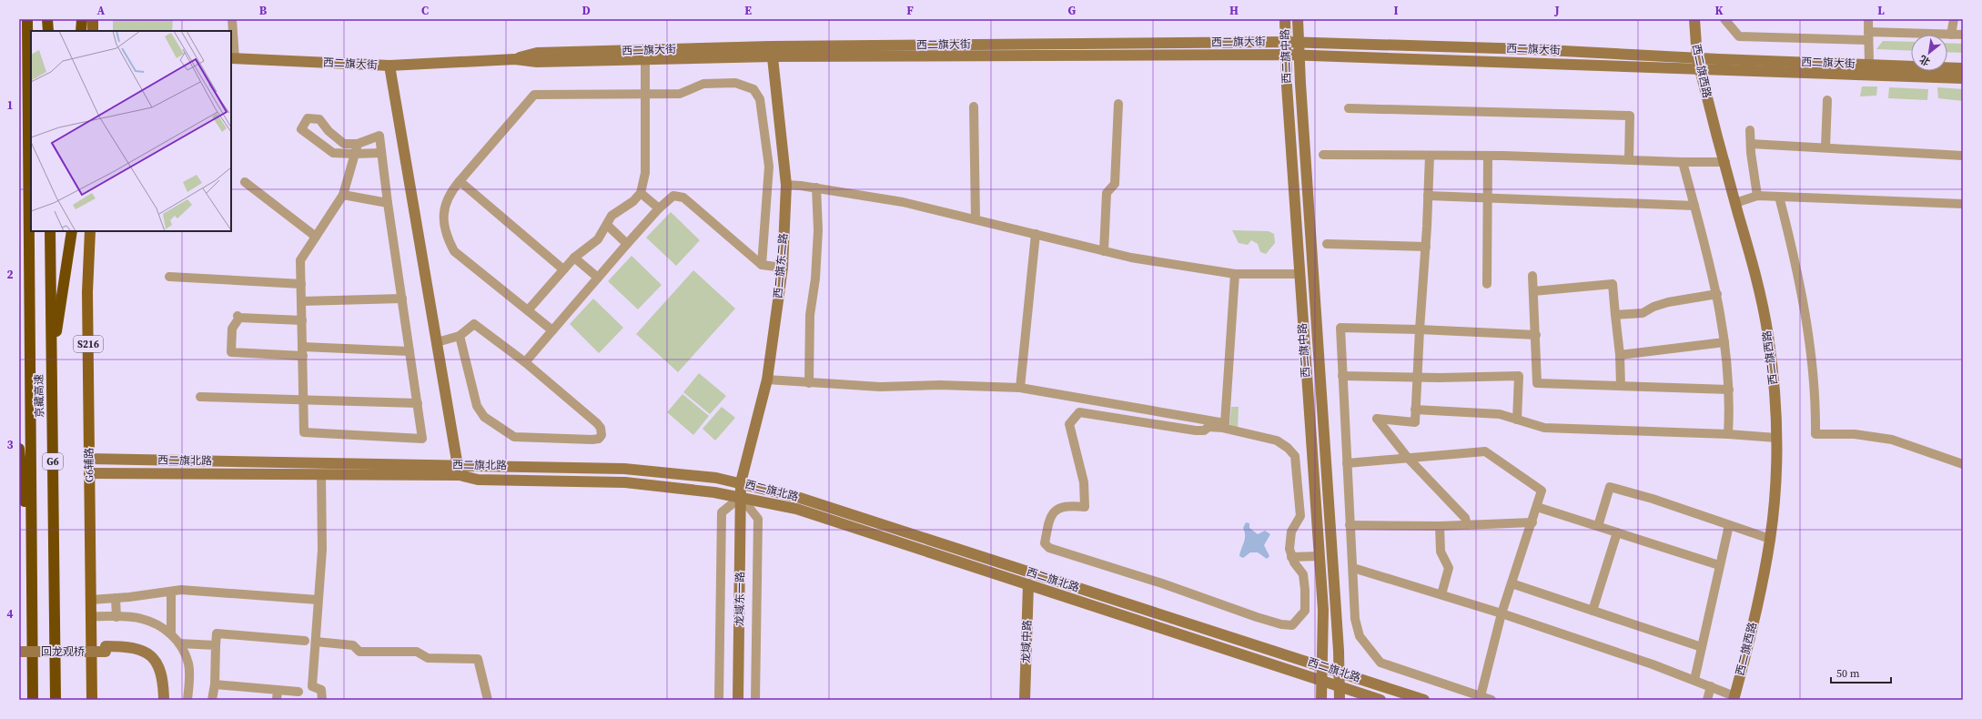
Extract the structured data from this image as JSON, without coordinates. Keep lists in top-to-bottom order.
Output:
{
  "streets": {
    "highway": ["京藏高速", "G6"],
    "main road": [
      "西二旗大街",
      "西二旗中路",
      "西二旗西路",
      "西二旗东二路",
      "S216",
      "西二旗北路",
      "G6辅路",
      "龙域东一路",
      "龙域中路",
      "回龙观桥"
    ]
  },
  "crossings": [
    ["西二旗大街", "西二旗中路"],
    ["西二旗大街", "西二旗西路"],
    ["西二旗大街", "西二旗东二路"],
    ["西二旗中路", "西二旗北路"],
    ["西二旗东二路", "西二旗北路"],
    ["西二旗东二路", "龙域东一路"],
    ["西二旗北路", "G6辅路"],
    ["西二旗北路", "龙域东一路"],
    ["西二旗北路", "龙域中路"]
  ],
  "scale_bar": "50 m",
  "north": "bottom left",
  "grid": {
    "columns": [
      "A",
      "B",
      "C",
      "D",
      "E",
      "F",
      "G",
      "H",
      "I",
      "J",
      "K",
      "L"
    ],
    "rows": [
      "1",
      "2",
      "3",
      "4"
    ]
  }
}
